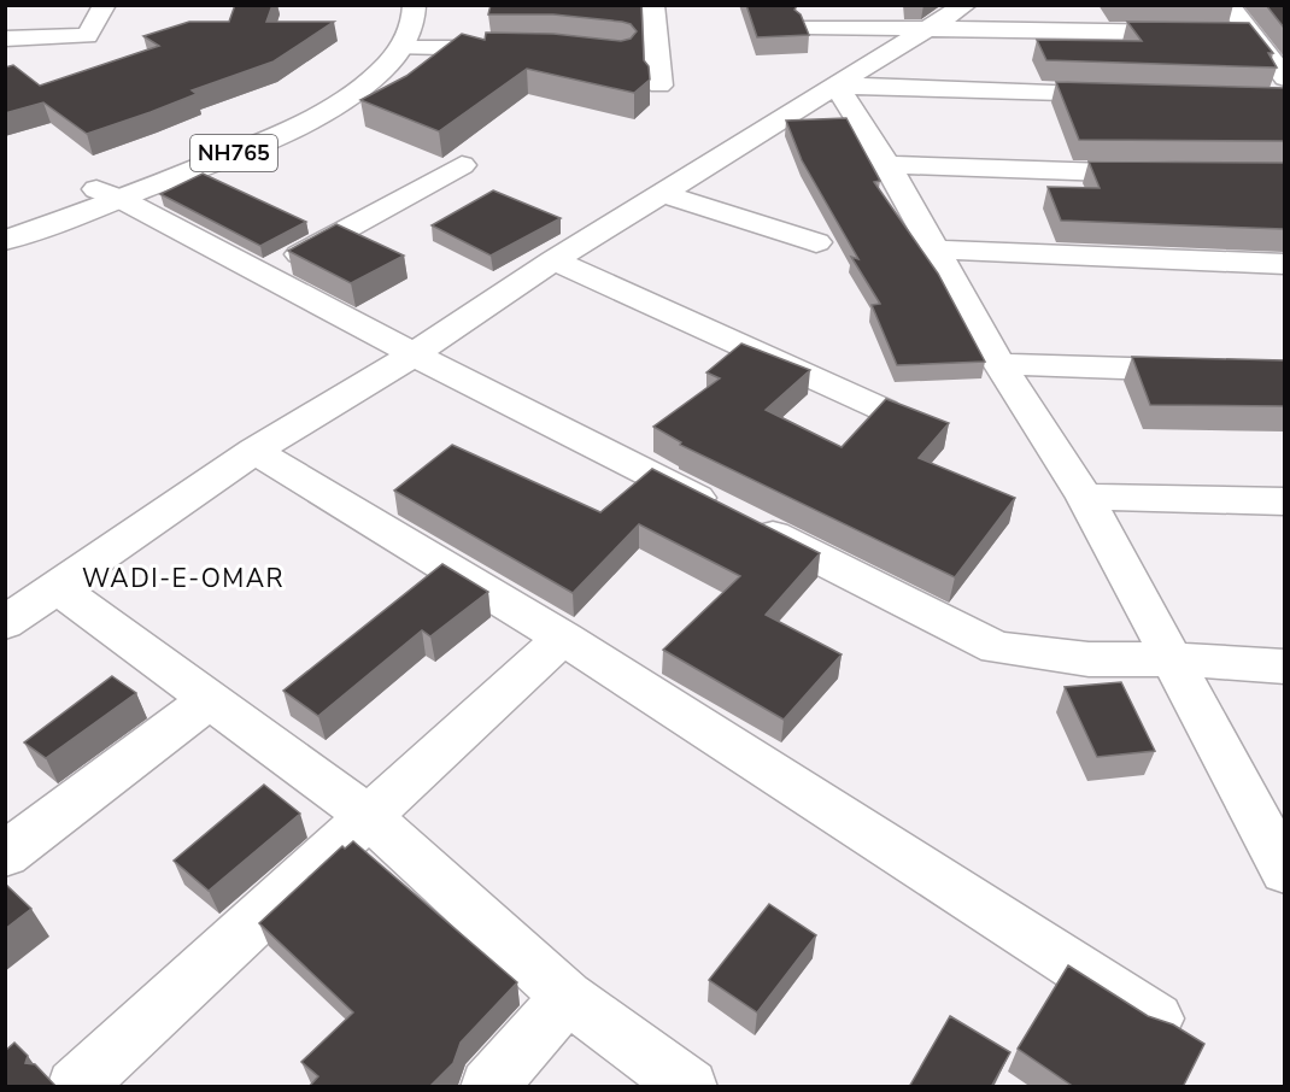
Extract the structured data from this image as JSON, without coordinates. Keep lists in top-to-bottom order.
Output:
{
  "streets": {
    "main road": ["NH765"]
  },
  "districts": ["WADI-E-OMAR"]
}
